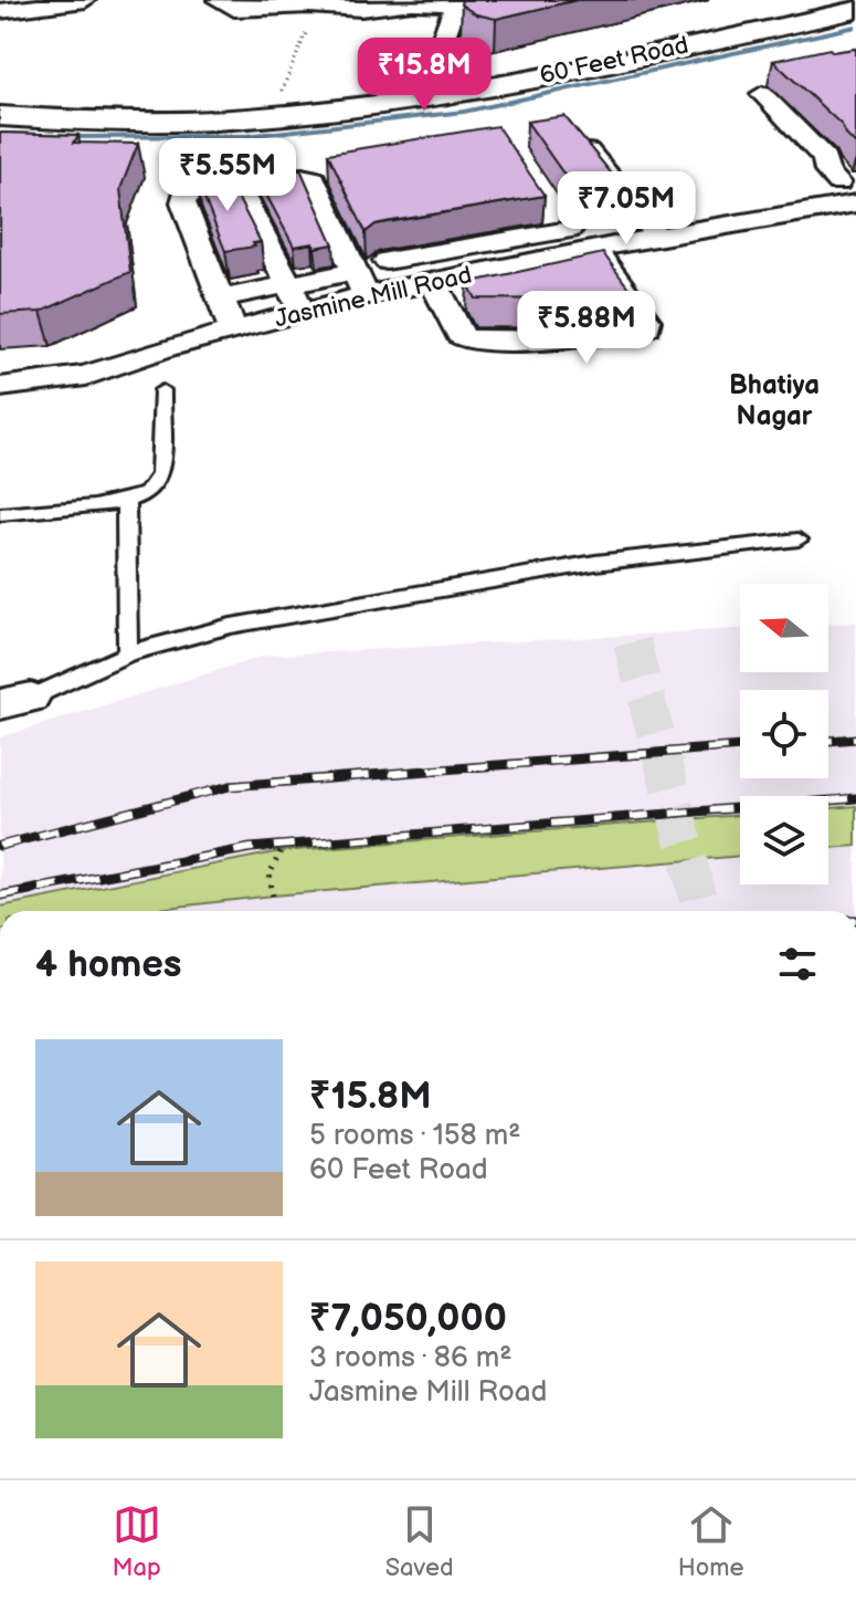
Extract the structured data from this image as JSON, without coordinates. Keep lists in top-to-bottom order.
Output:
{
  "streets": {
    "main road": ["60 Feet Road"],
    "street": ["Jasmine Mill Road"]
  },
  "districts": ["Bhatiya Nagar"],
  "north": "left",
  "page": {
    "price": [
      "₹15.8M",
      "₹5.55M",
      "₹7.05M",
      "₹5.88M"
    ],
    "heading": "4 homes",
    "list": [
      {
        "name": "₹15.8M",
        "note": "5 rooms · 158 m² · 60 Feet Road"
      },
      {
        "name": "₹7,050,000",
        "note": "3 rooms · 86 m² · Jasmine Mill Road"
      }
    ],
    "tabs": ["Map", "Saved", "Home"]
  }
}
